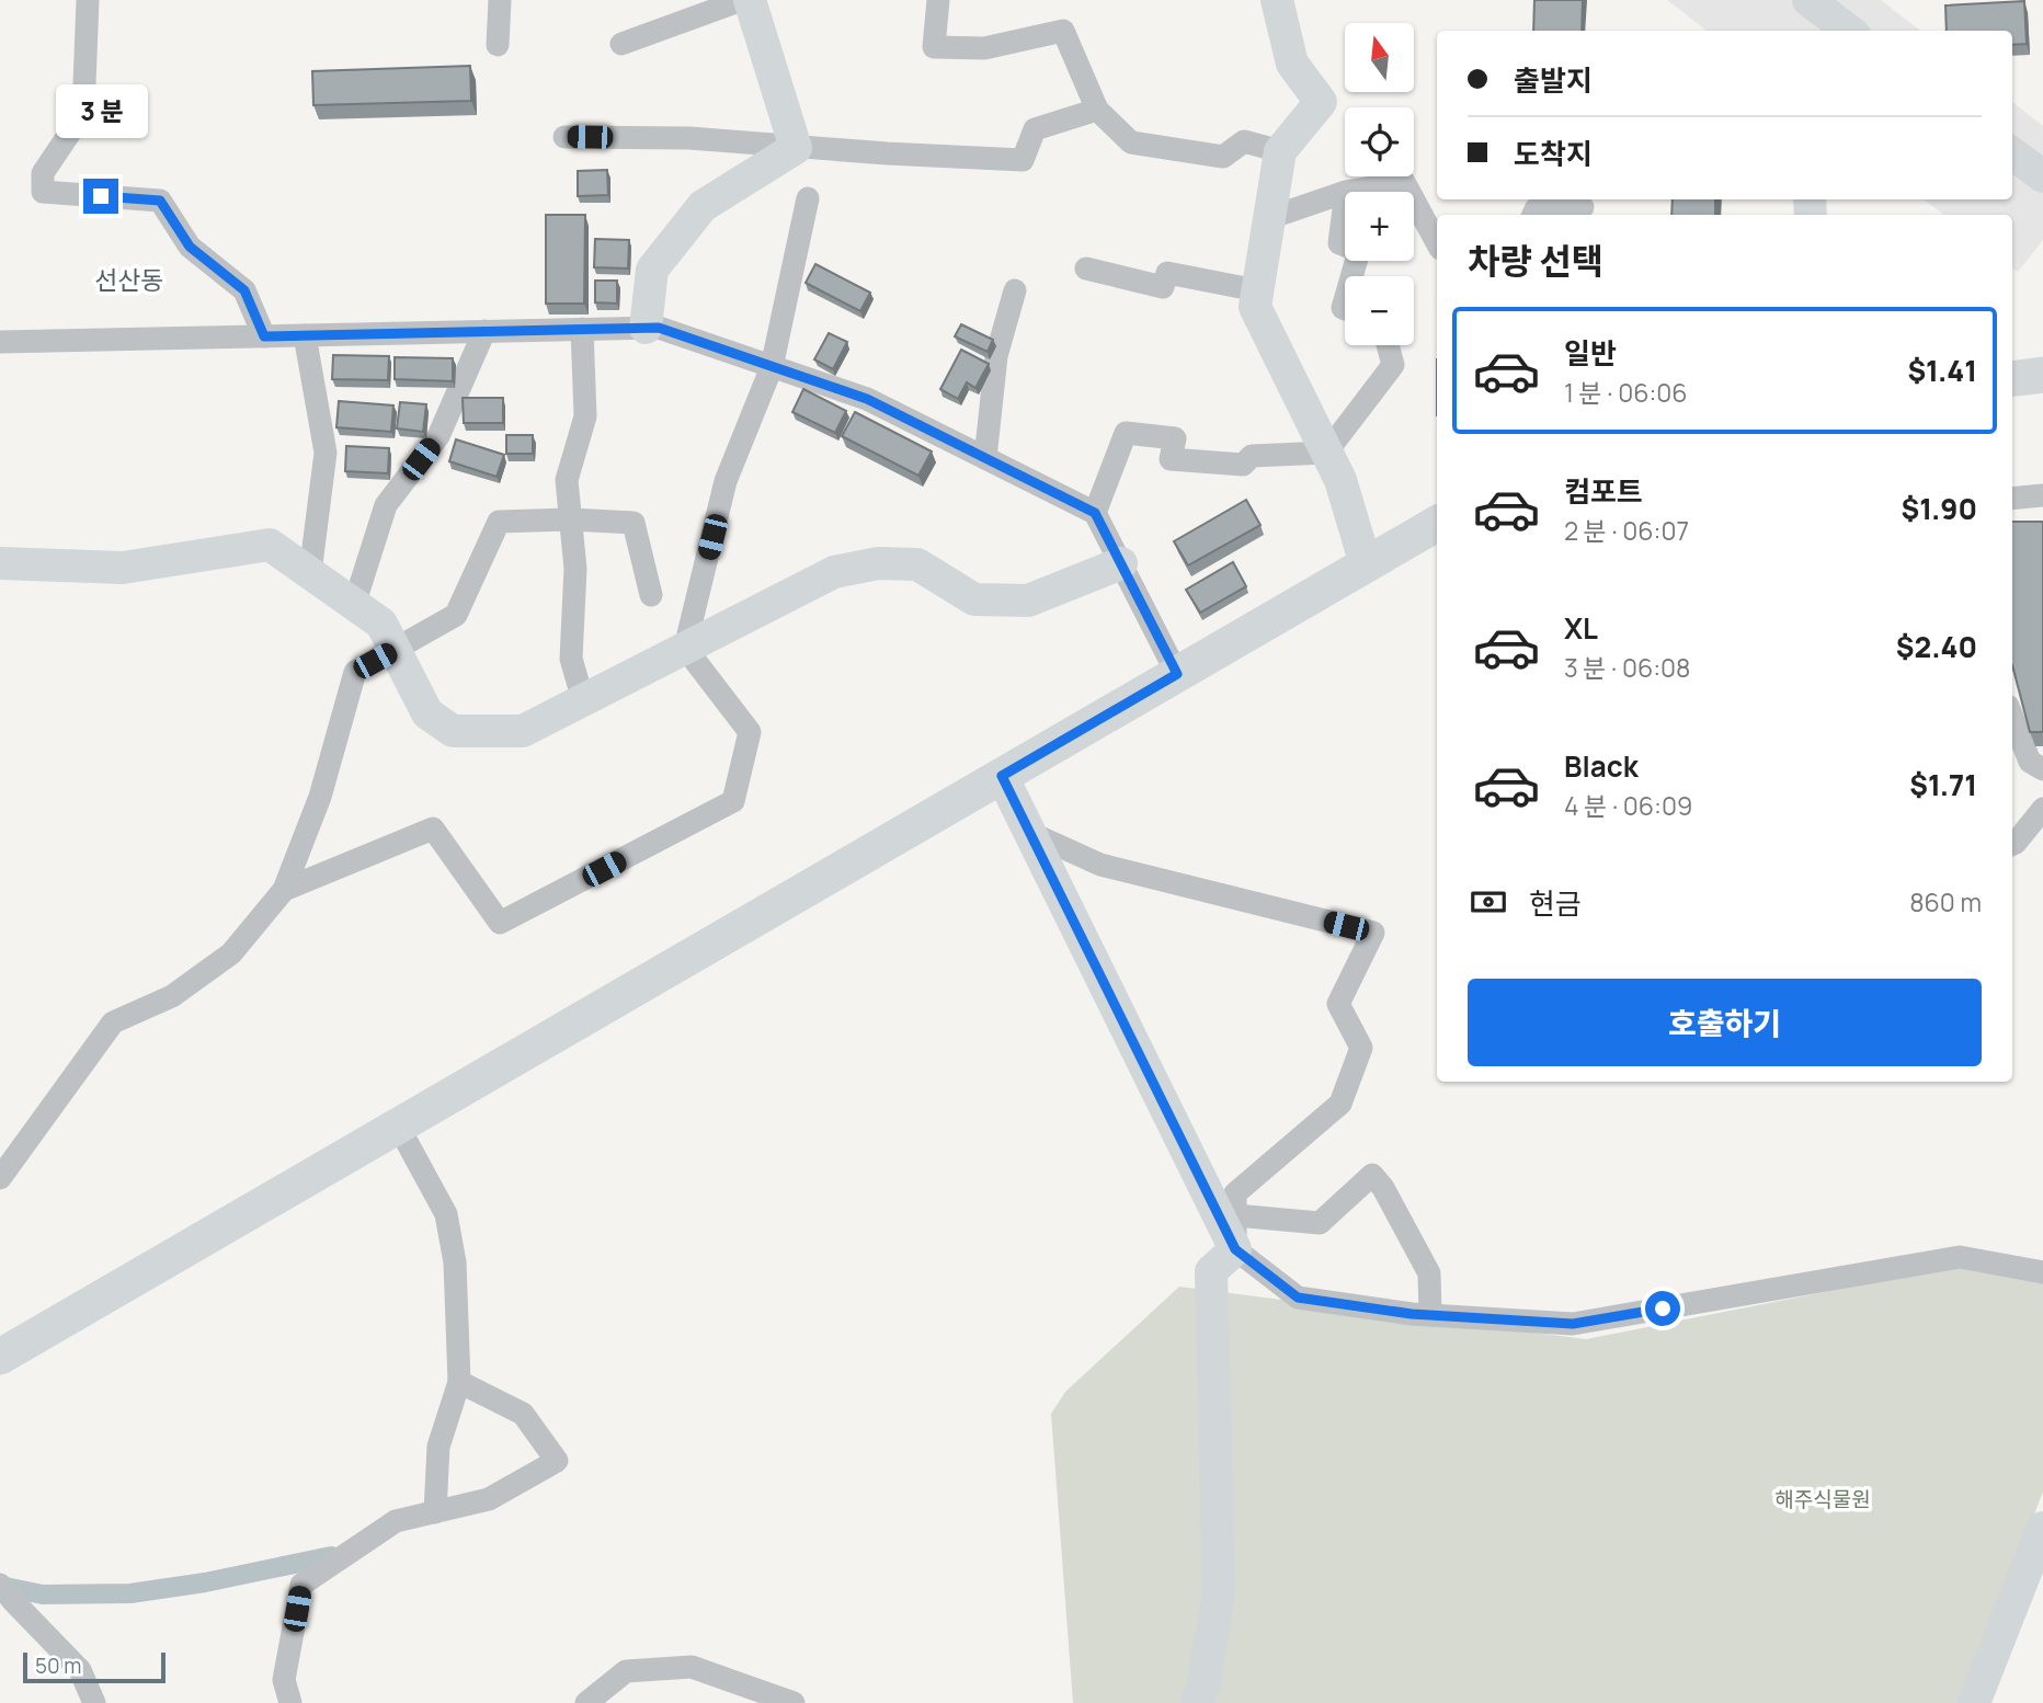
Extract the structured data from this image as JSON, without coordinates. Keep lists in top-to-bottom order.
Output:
{
  "districts": ["선산동"],
  "parks": ["해주식물원"],
  "scale_bar": "50 m",
  "north": "top",
  "page": {
    "map_buttons": ["+", "−"],
    "banner": ["출발지", "도착지"],
    "bubble": "3 분",
    "heading": "차량 선택",
    "list": [
      {
        "name": "일반",
        "note": "1 분 · 06:06",
        "value": "$1.41"
      },
      {
        "name": "컴포트",
        "note": "2 분 · 06:07",
        "value": "$1.90"
      },
      {
        "name": "XL",
        "note": "3 분 · 06:08",
        "value": "$2.40"
      },
      {
        "name": "Black",
        "note": "4 분 · 06:09",
        "value": "$1.71"
      }
    ],
    "pay": ["현금", "860 m"],
    "buttons": "호출하기",
    "scale": "50 m"
  }
}
